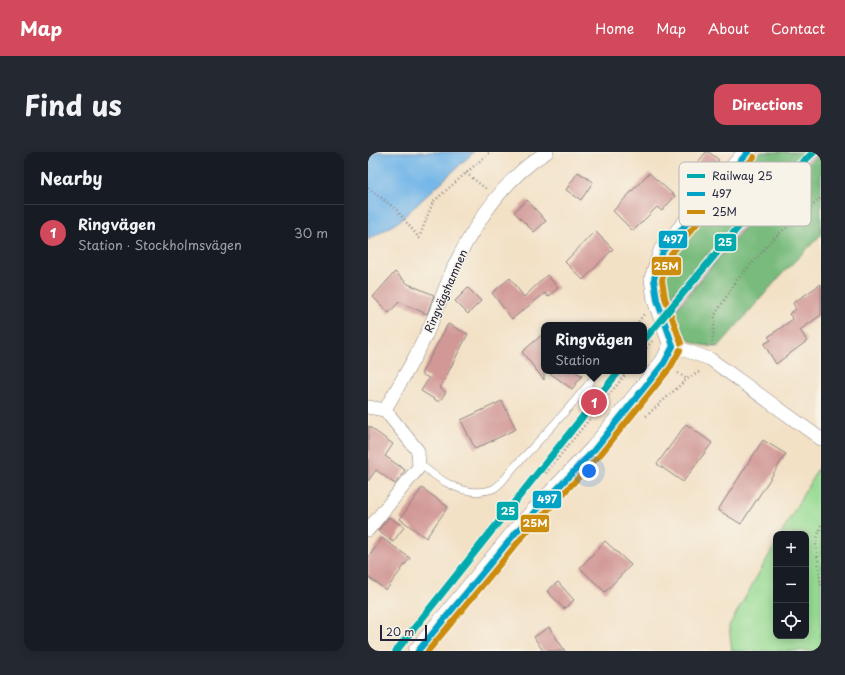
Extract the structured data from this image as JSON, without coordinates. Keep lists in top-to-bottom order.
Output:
{
  "streets": {
    "street": ["Ringvägshamnen"]
  },
  "lines": ["rail line 25", "transit line 497", "transit line 25M"],
  "legend": ["Railway 25", "497", "25M"],
  "scale_bar": "20 m",
  "page": {
    "header": "Map",
    "nav": [
      "Home",
      "Map",
      "About",
      "Contact"
    ],
    "title": "Find us",
    "buttons": "Directions",
    "heading": "Nearby",
    "list": [
      {
        "mark": "1",
        "name": "Ringvägen",
        "note": "Station · Stockholmsvägen",
        "value": "30 m"
      }
    ],
    "popup": ["Ringvägen", "Station"],
    "pins": "1",
    "map_buttons": ["+", "−"],
    "scale": "20 m"
  }
}
